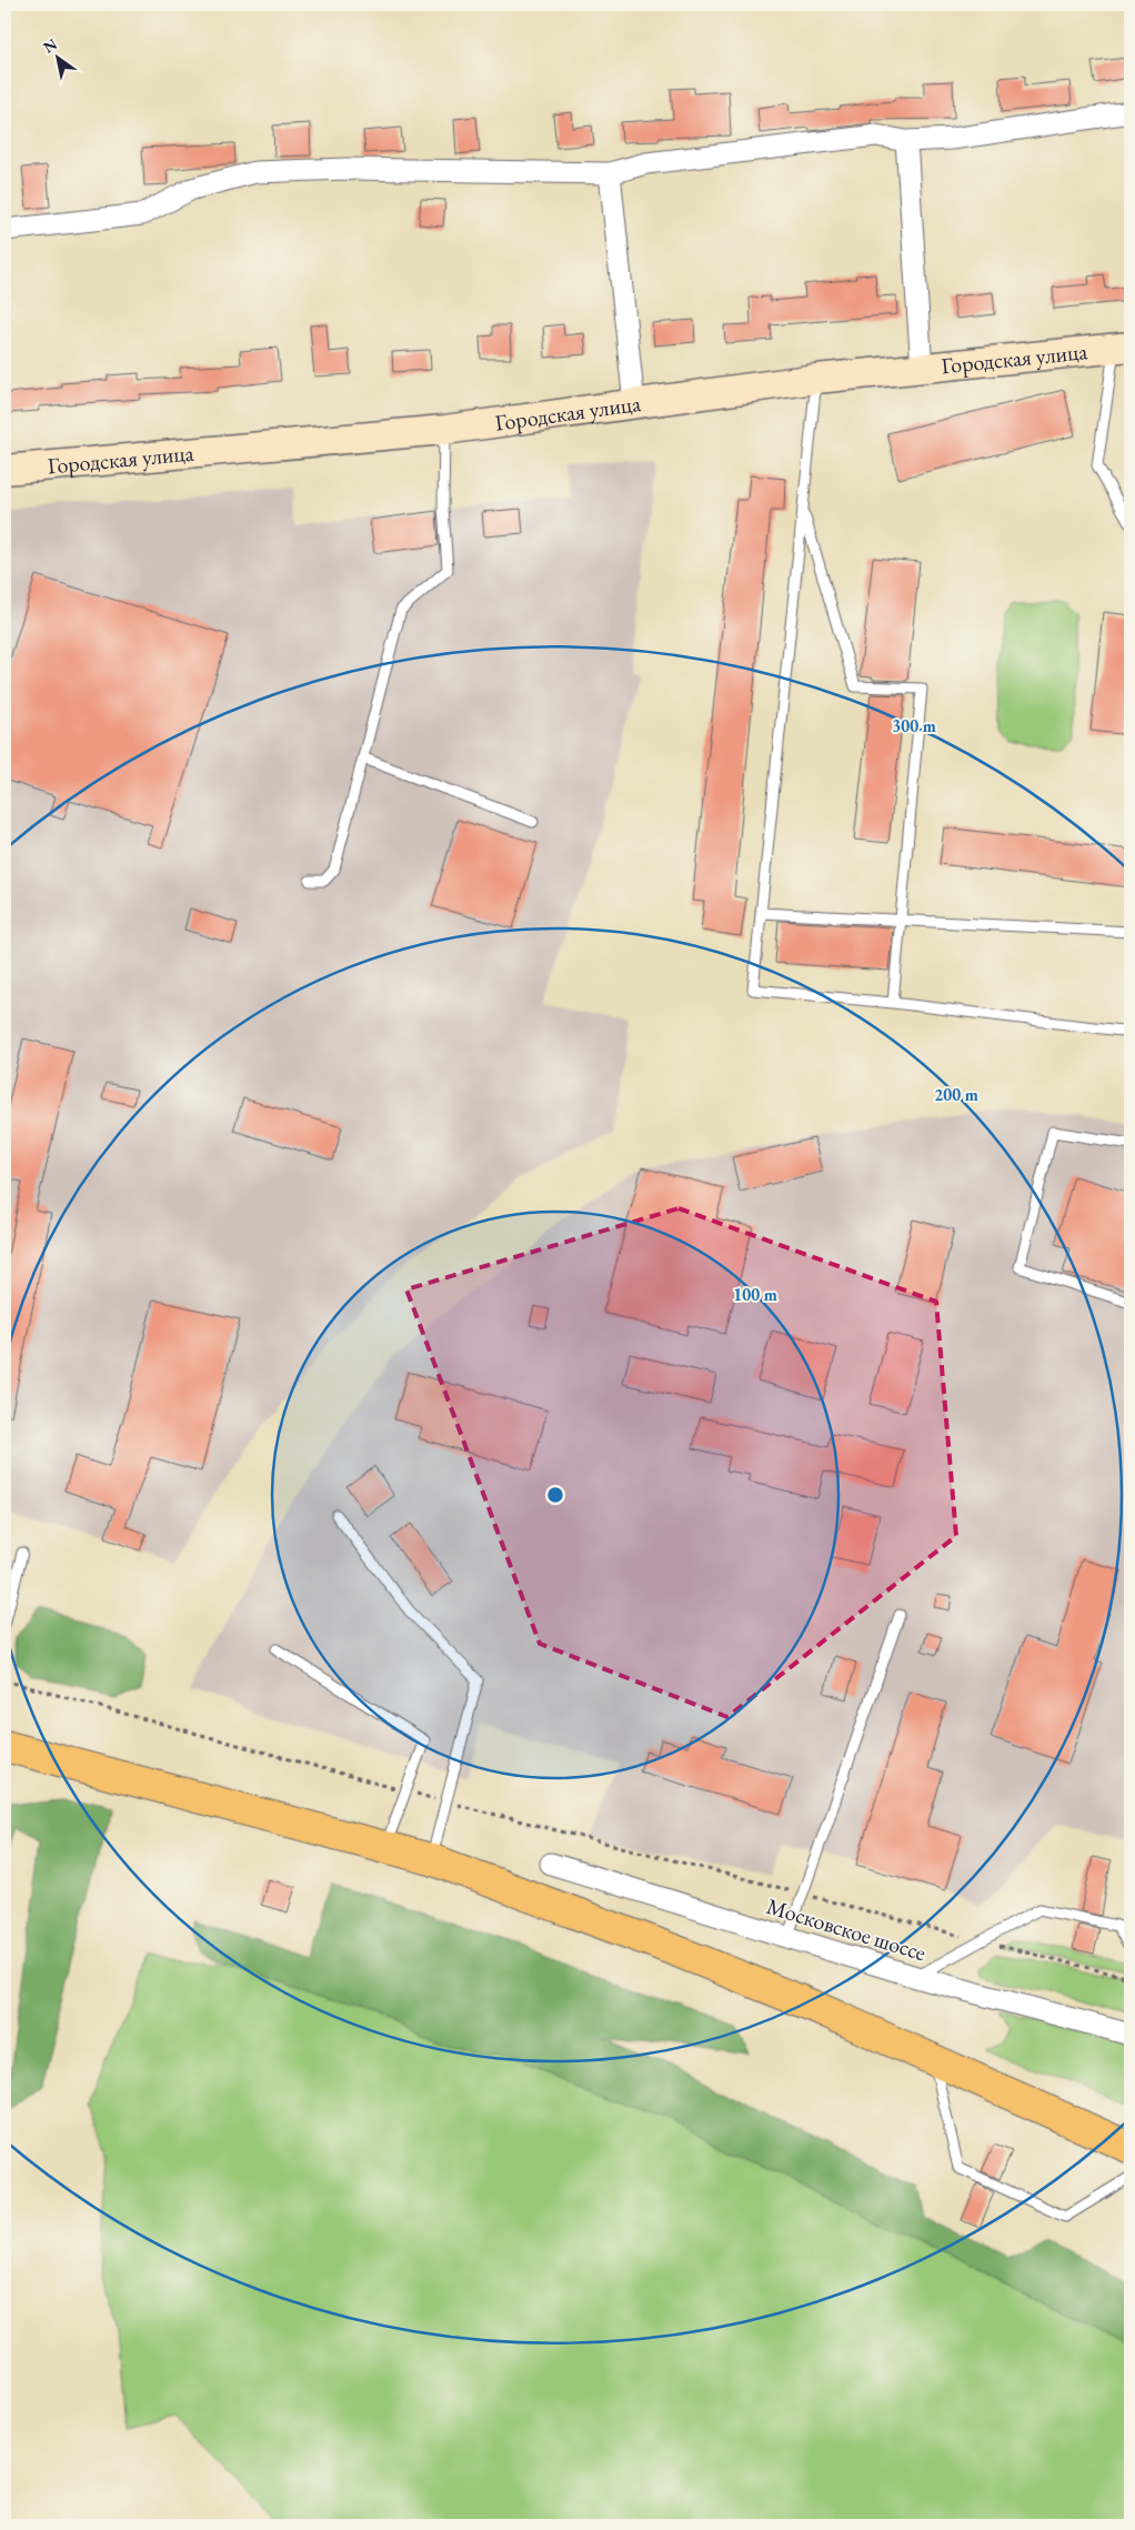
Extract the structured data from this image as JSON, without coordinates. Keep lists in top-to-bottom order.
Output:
{
  "streets": {
    "street": ["Городская улица", "Московское шоссе"]
  },
  "north": "top left",
  "rings": ["300 m", "200 m", "100 m"]
}
